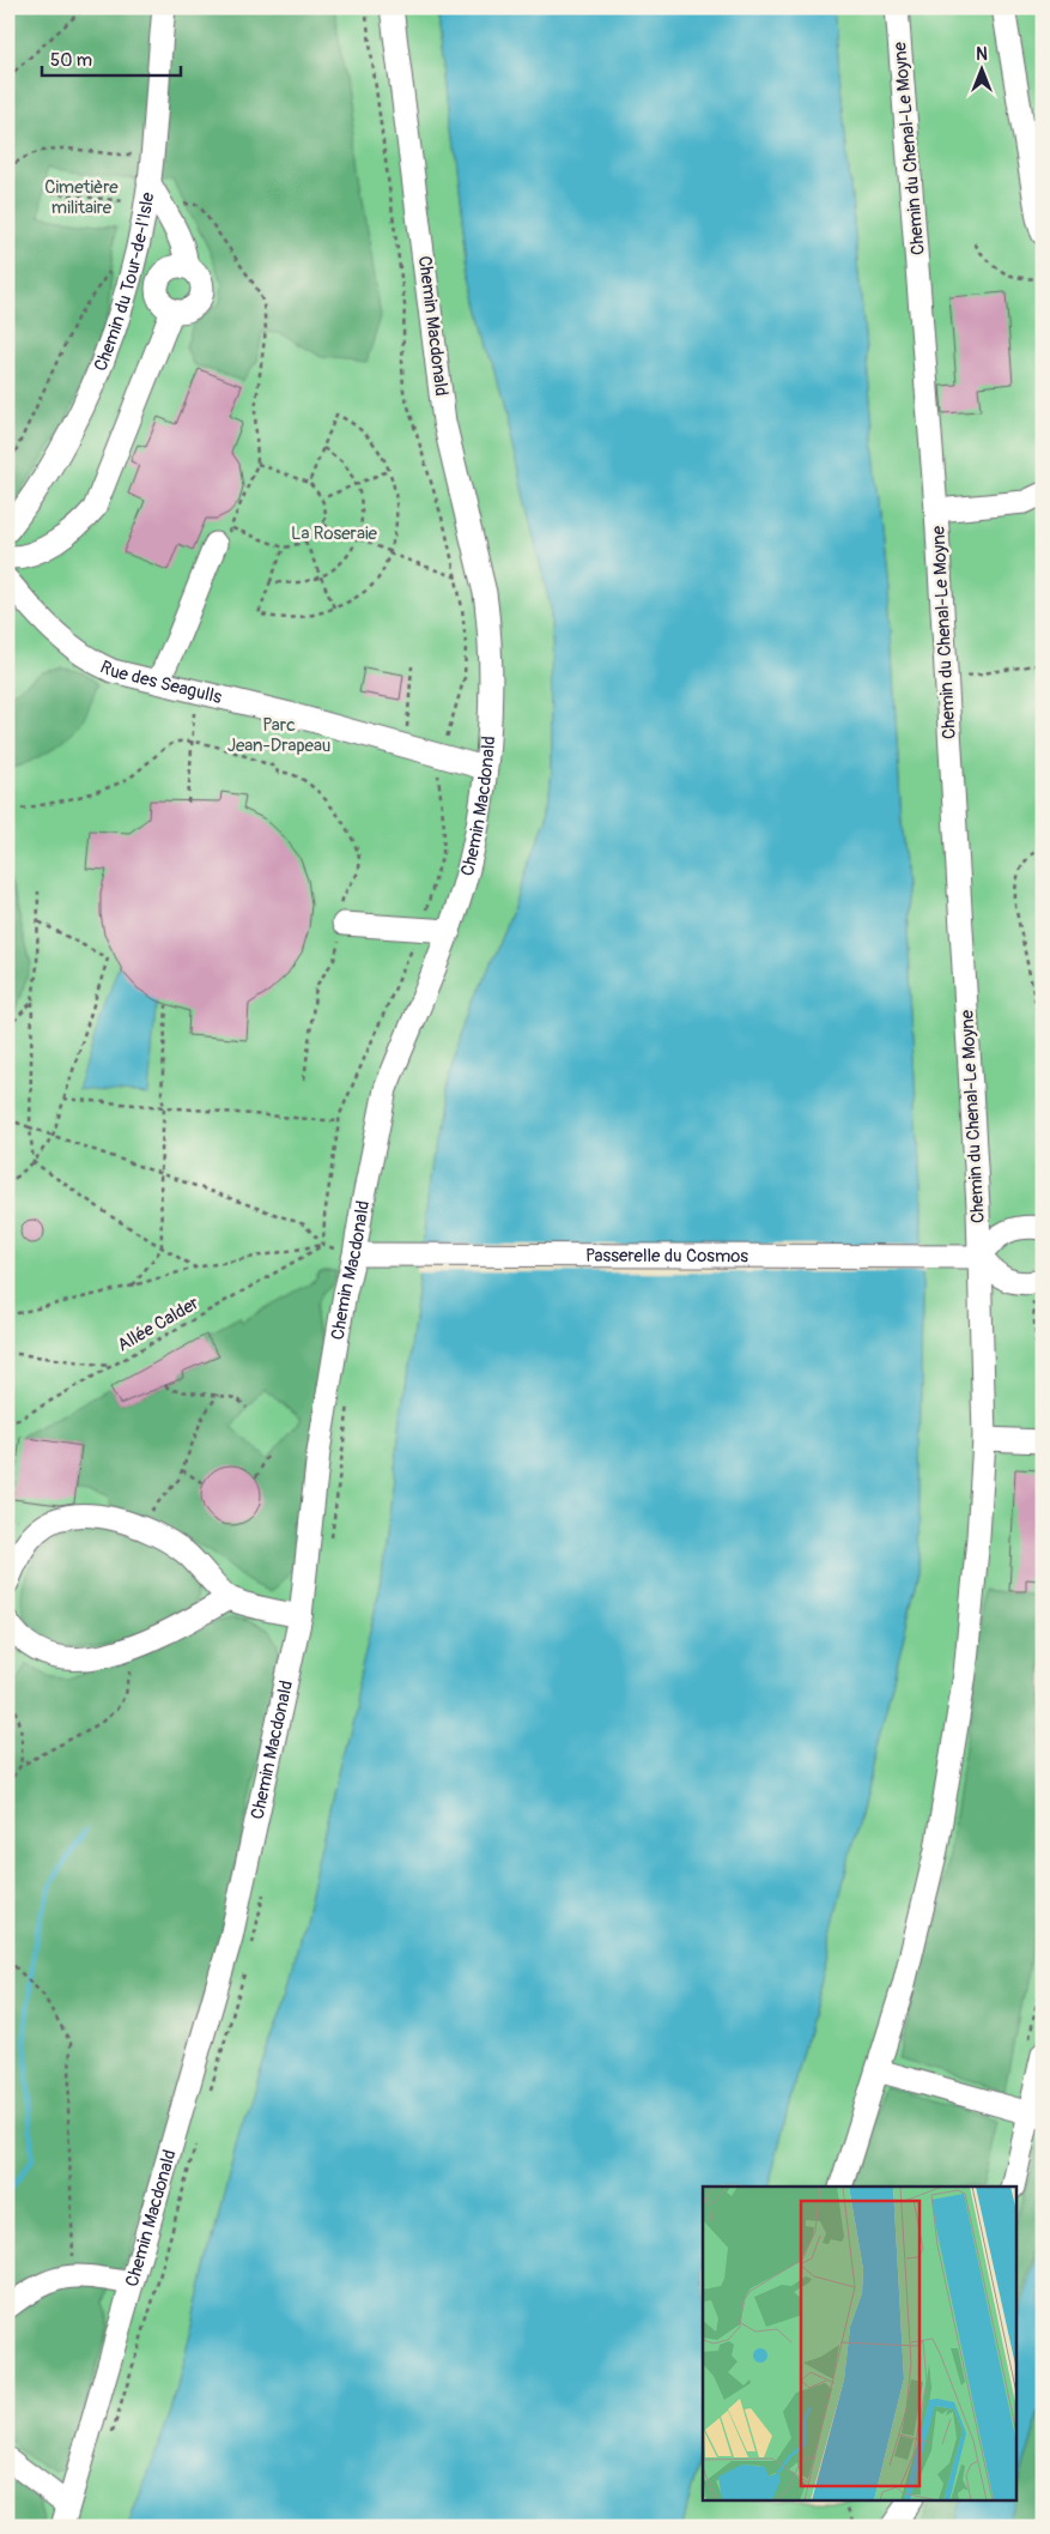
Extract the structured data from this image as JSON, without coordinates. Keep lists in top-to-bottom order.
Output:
{
  "streets": {
    "street": [
      "Chemin du Chenal-Le Moyne",
      "Chemin du Tour-de-l'Isle",
      "Chemin Macdonald",
      "Rue des Seagulls",
      "Passerelle du Cosmos"
    ],
    "path": ["Allée Calder"]
  },
  "crossings": [
    ["Chemin du Chenal-Le Moyne", "Passerelle du Cosmos"],
    ["Chemin Macdonald", "Rue des Seagulls"],
    ["Chemin Macdonald", "Passerelle du Cosmos"]
  ],
  "parks": ["Cimetière militaire", "La Roseraie", "Parc Jean-Drapeau"],
  "scale_bar": "50 m",
  "north": "top"
}
